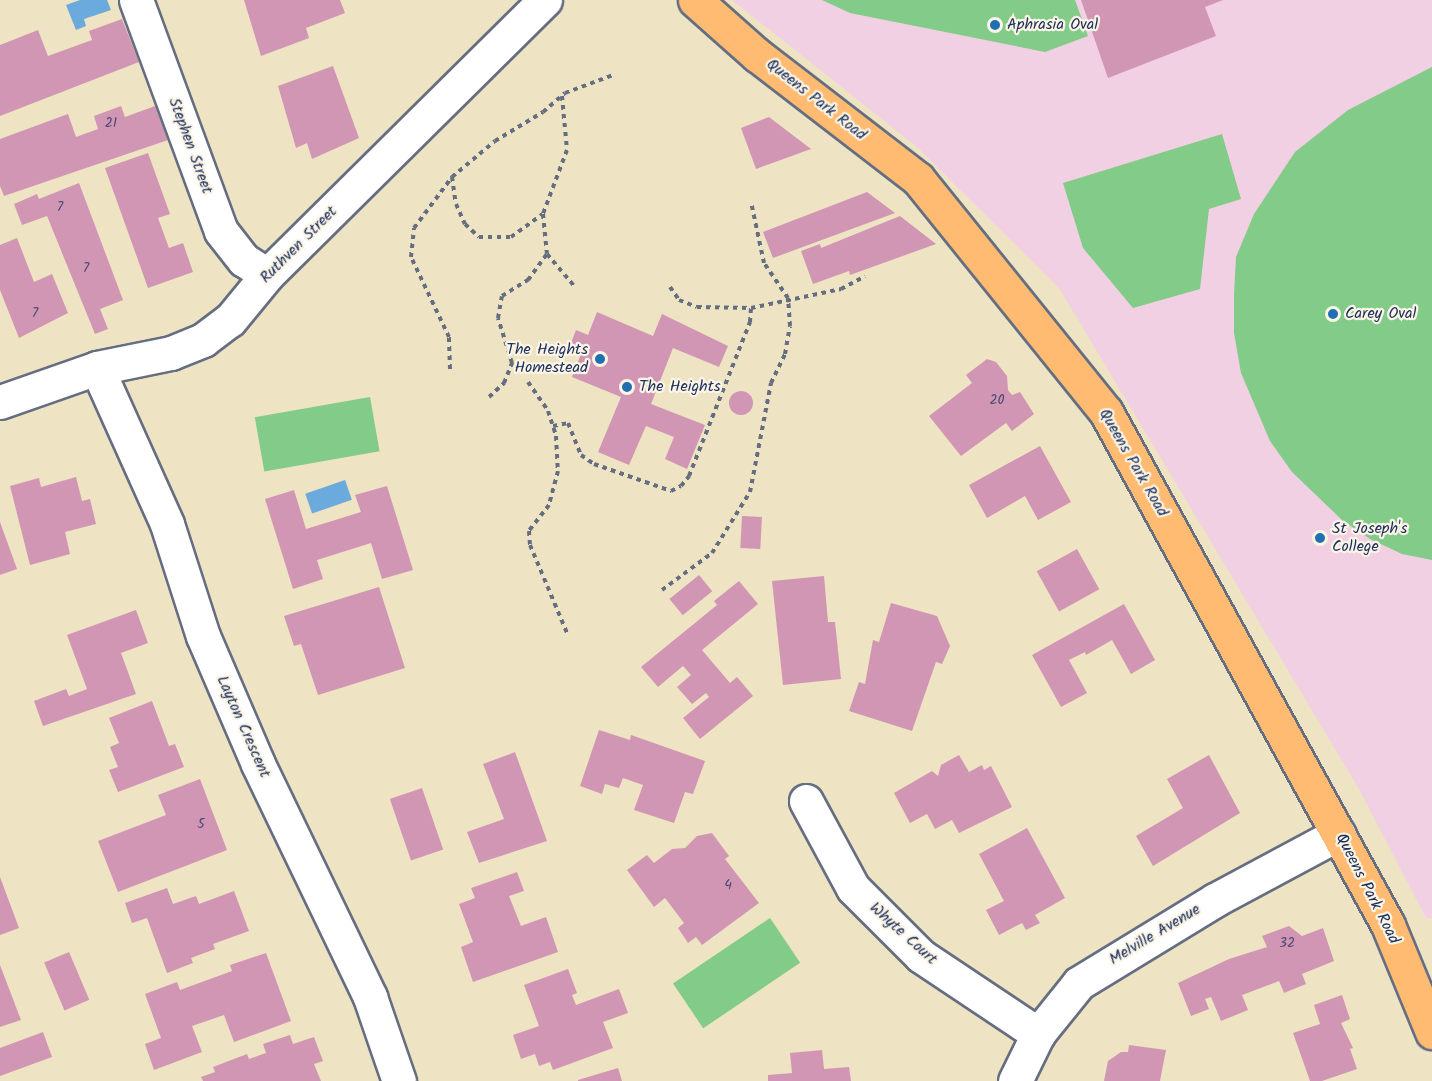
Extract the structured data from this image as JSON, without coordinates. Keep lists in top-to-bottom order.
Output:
{
  "streets": {
    "main road": ["Queens Park Road"],
    "street": [
      "Stephen Street",
      "Ruthven Street",
      "Layton Crescent",
      "Whyte Court",
      "Melville Avenue"
    ]
  },
  "crossings": [
    ["Queens Park Road", "Melville Avenue"],
    ["Stephen Street", "Ruthven Street"],
    ["Ruthven Street", "Layton Crescent"],
    ["Whyte Court", "Melville Avenue"]
  ],
  "places": [
    "Aphrasia Oval",
    "Carey Oval",
    "The Heights Homestead",
    "The Heights",
    "St Joseph's College"
  ],
  "house_numbers": [
    "21",
    "7",
    "7",
    "7",
    "20",
    "5",
    "4",
    "32"
  ]
}
